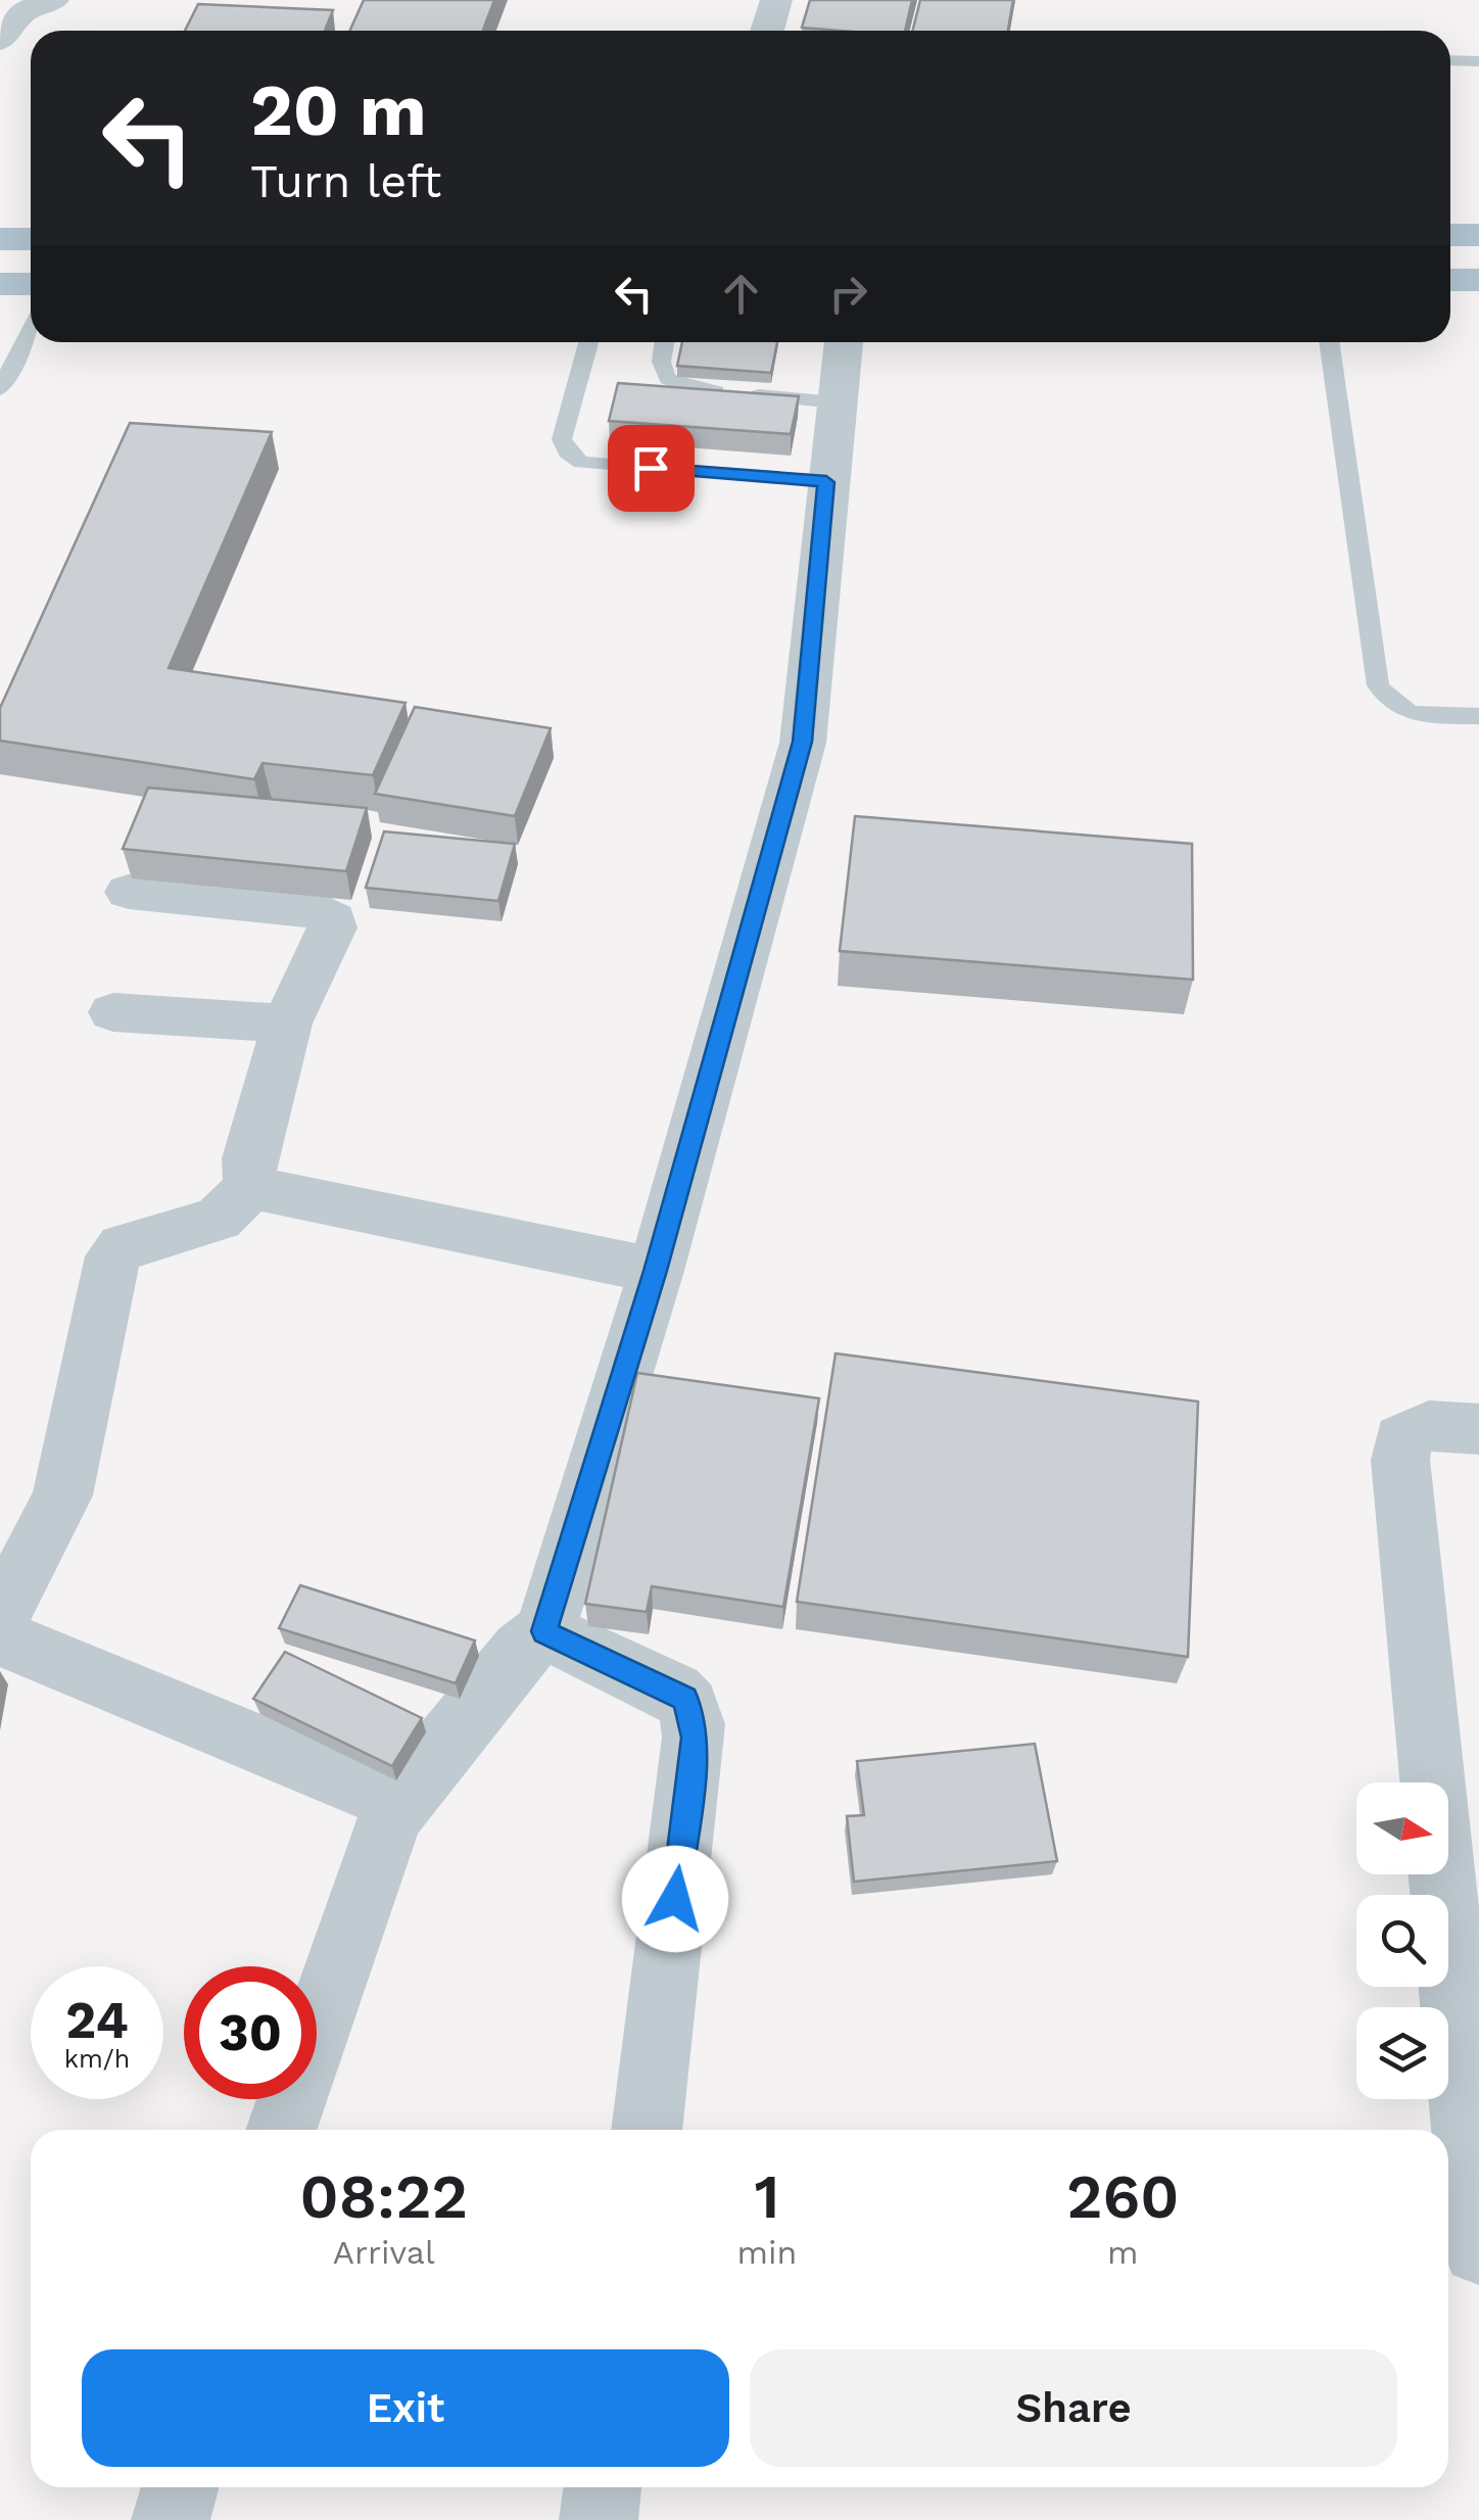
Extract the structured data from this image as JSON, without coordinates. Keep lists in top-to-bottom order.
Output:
{
  "north": "right",
  "page": {
    "turn": ["20 m", "Turn left"],
    "speed": "24 km/h",
    "limit": "30",
    "eta": [
      "08:22",
      "Arrival",
      "1",
      "min",
      "260",
      "m"
    ],
    "buttons": ["Exit", "Share"]
  }
}
